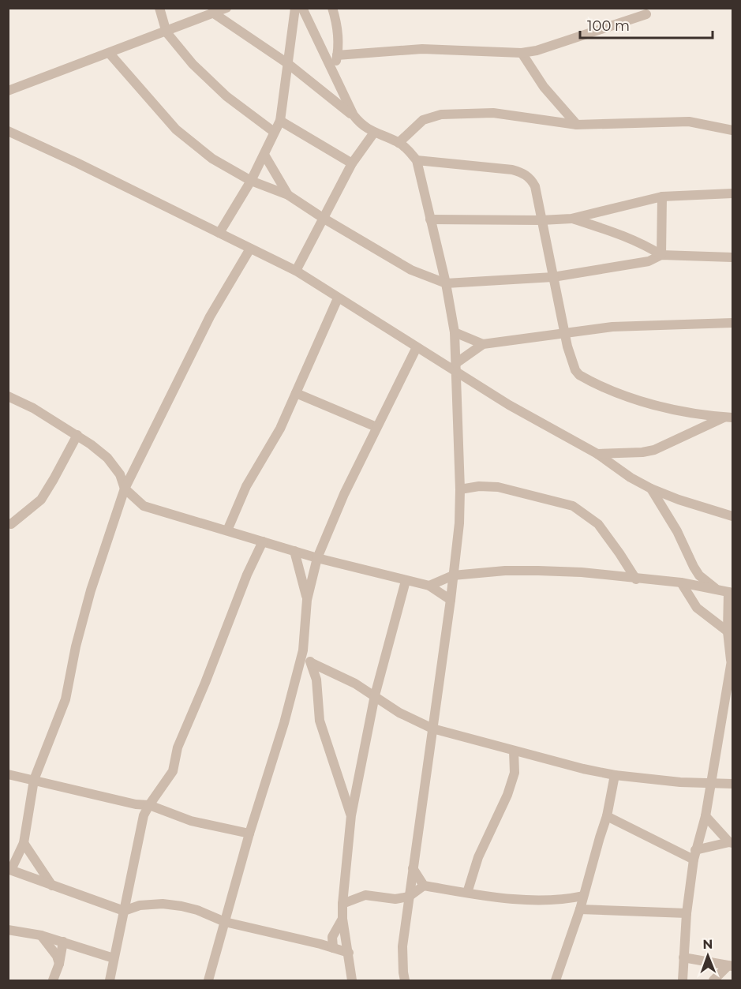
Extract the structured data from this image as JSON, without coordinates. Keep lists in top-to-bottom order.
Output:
{
  "scale_bar": "100 m",
  "north": "top"
}
